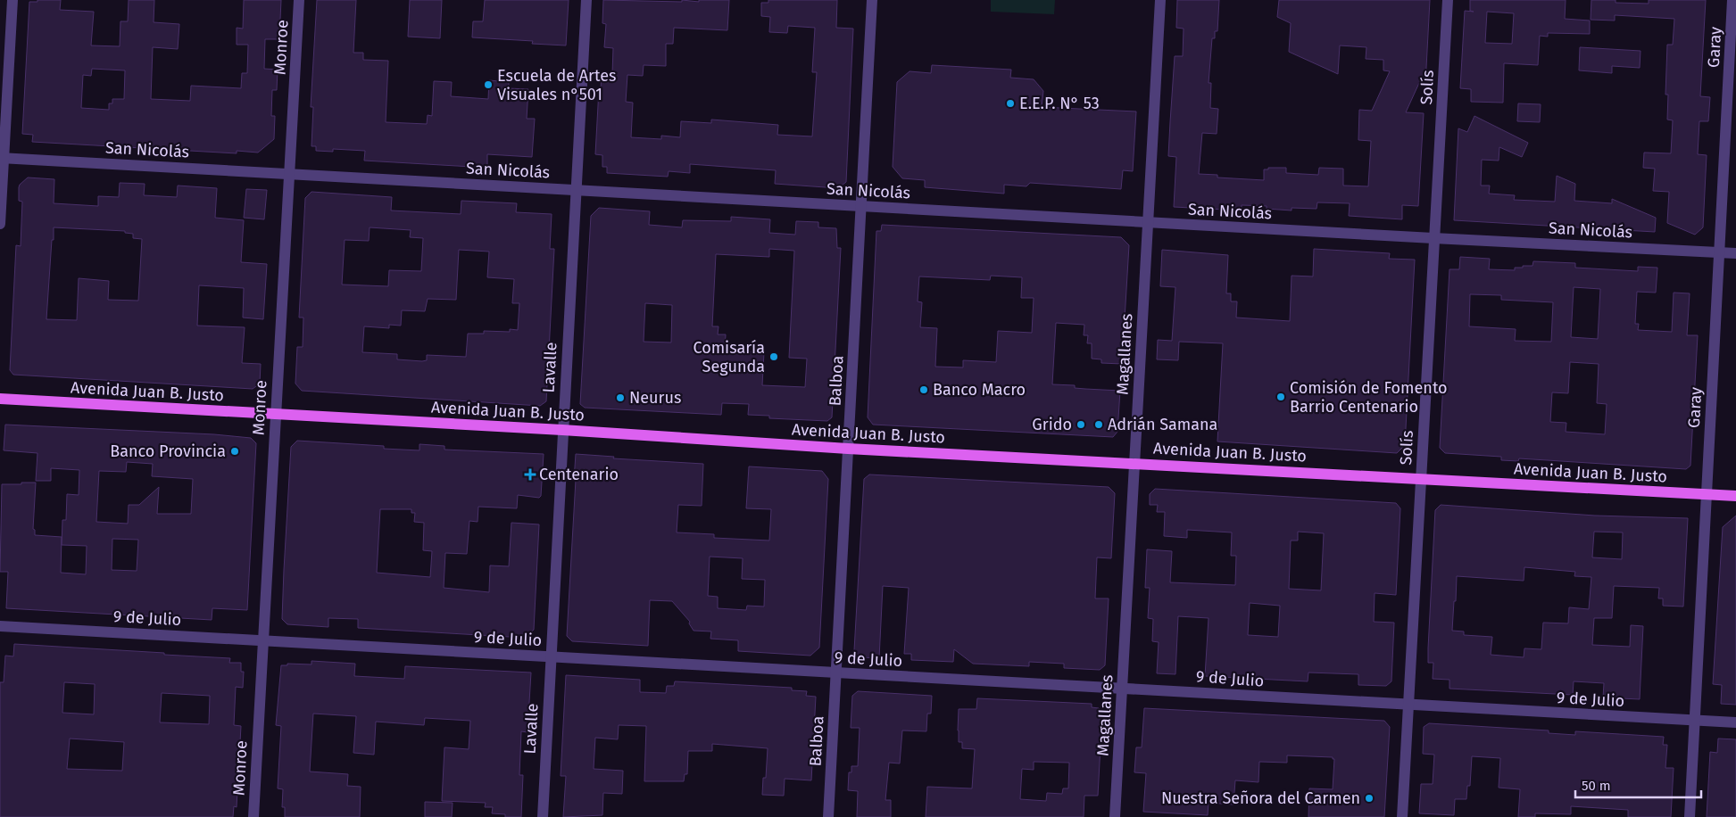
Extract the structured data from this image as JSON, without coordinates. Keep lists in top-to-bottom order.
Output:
{
  "streets": {
    "main road": ["Avenida Juan B. Justo"],
    "street": [
      "Monroe",
      "Garay",
      "Solís",
      "San Nicolás",
      "Magallanes",
      "Lavalle",
      "Balboa",
      "9 de Julio"
    ]
  },
  "crossings": [
    ["Monroe", "San Nicolás"],
    ["Monroe", "Avenida Juan B. Justo"],
    ["Monroe", "9 de Julio"],
    ["Garay", "San Nicolás"],
    ["Garay", "Avenida Juan B. Justo"],
    ["Garay", "9 de Julio"],
    ["Solís", "San Nicolás"],
    ["Solís", "Avenida Juan B. Justo"],
    ["Solís", "9 de Julio"],
    ["San Nicolás", "Magallanes"],
    ["San Nicolás", "Lavalle"],
    ["San Nicolás", "Balboa"],
    ["Magallanes", "Avenida Juan B. Justo"],
    ["Magallanes", "9 de Julio"],
    ["Lavalle", "Avenida Juan B. Justo"],
    ["Lavalle", "9 de Julio"],
    ["Balboa", "Avenida Juan B. Justo"],
    ["Balboa", "9 de Julio"]
  ],
  "places": {
    "other": [
      "Escuela de Artes Visuales n°501",
      "E.E.P. N° 53",
      "Comisaría Segunda",
      "Banco Macro",
      "Comisión de Fomento Barrio Centenario",
      "Neurus",
      "Grido",
      "Adrián Samana",
      "Banco Provincia",
      "Nuestra Señora del Carmen"
    ],
    "health": ["Centenario"]
  },
  "scale_bar": "50 m"
}
